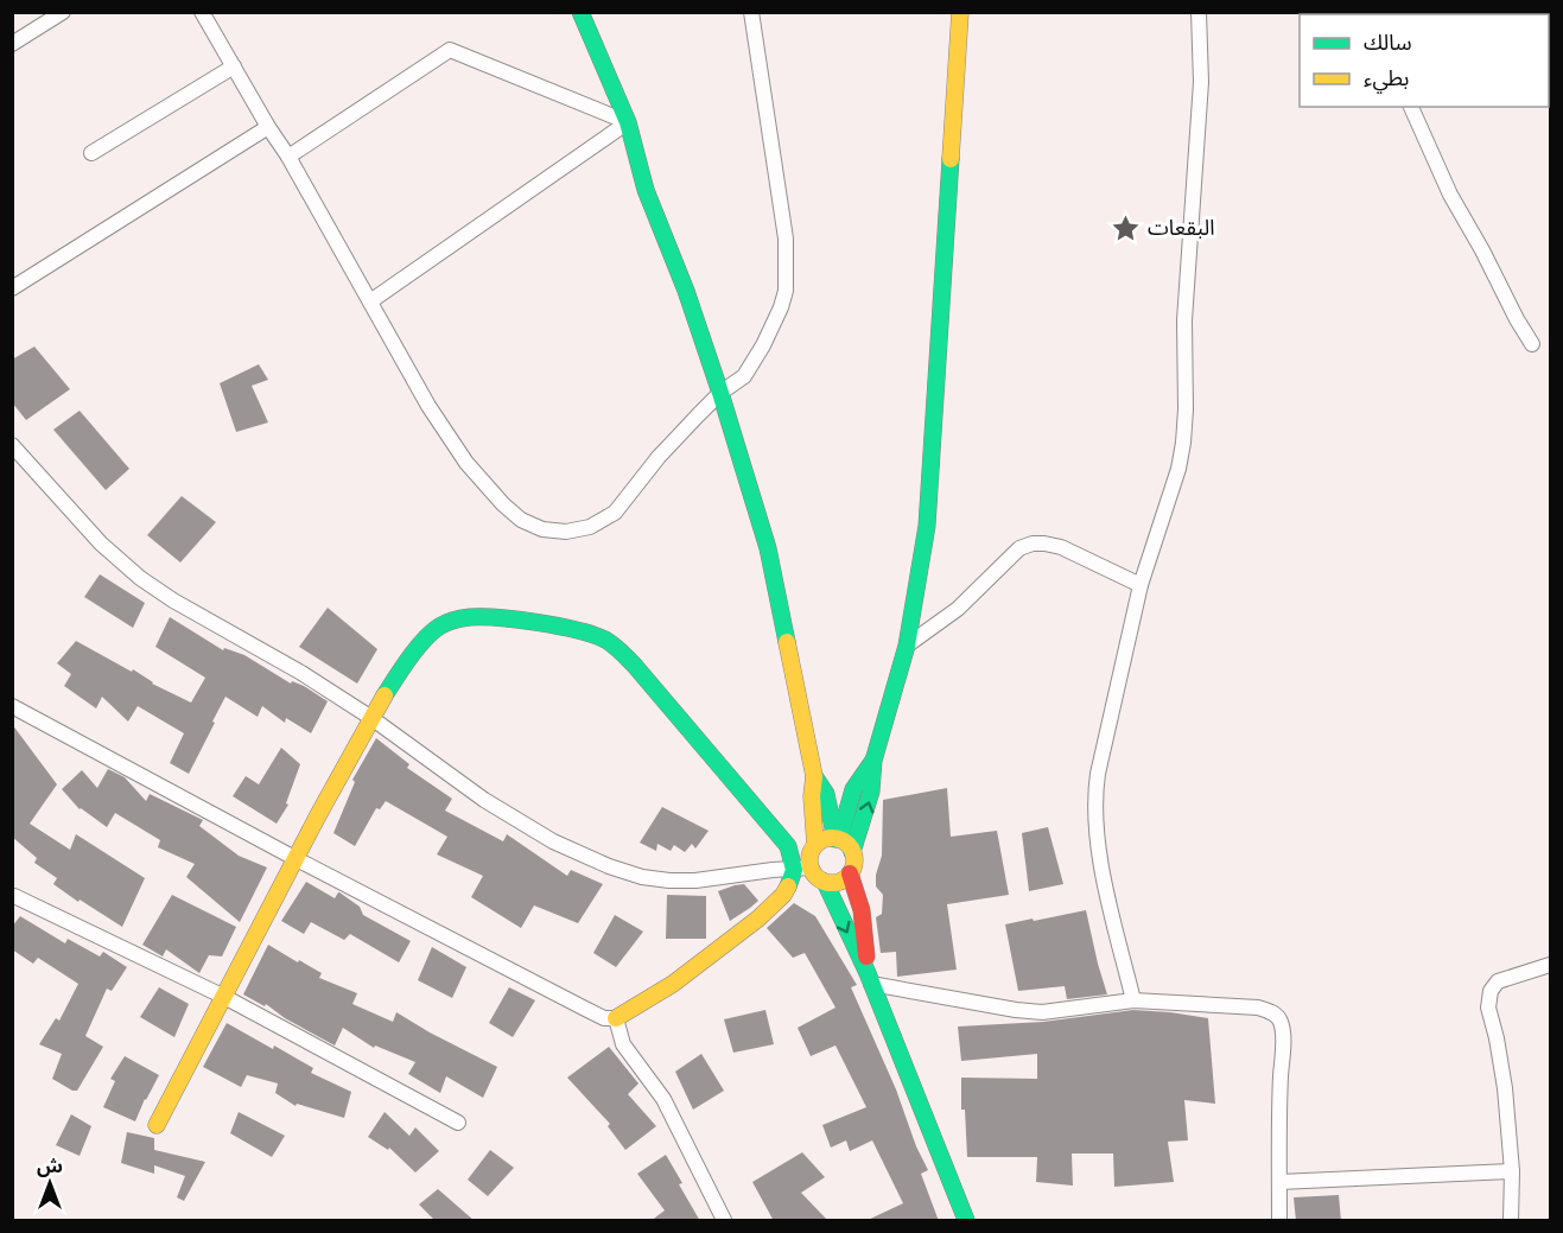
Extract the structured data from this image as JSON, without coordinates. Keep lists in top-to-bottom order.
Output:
{
  "places": {
    "place": ["البقعات"]
  },
  "legend": ["سالك", "بطيء"],
  "north": "top"
}
